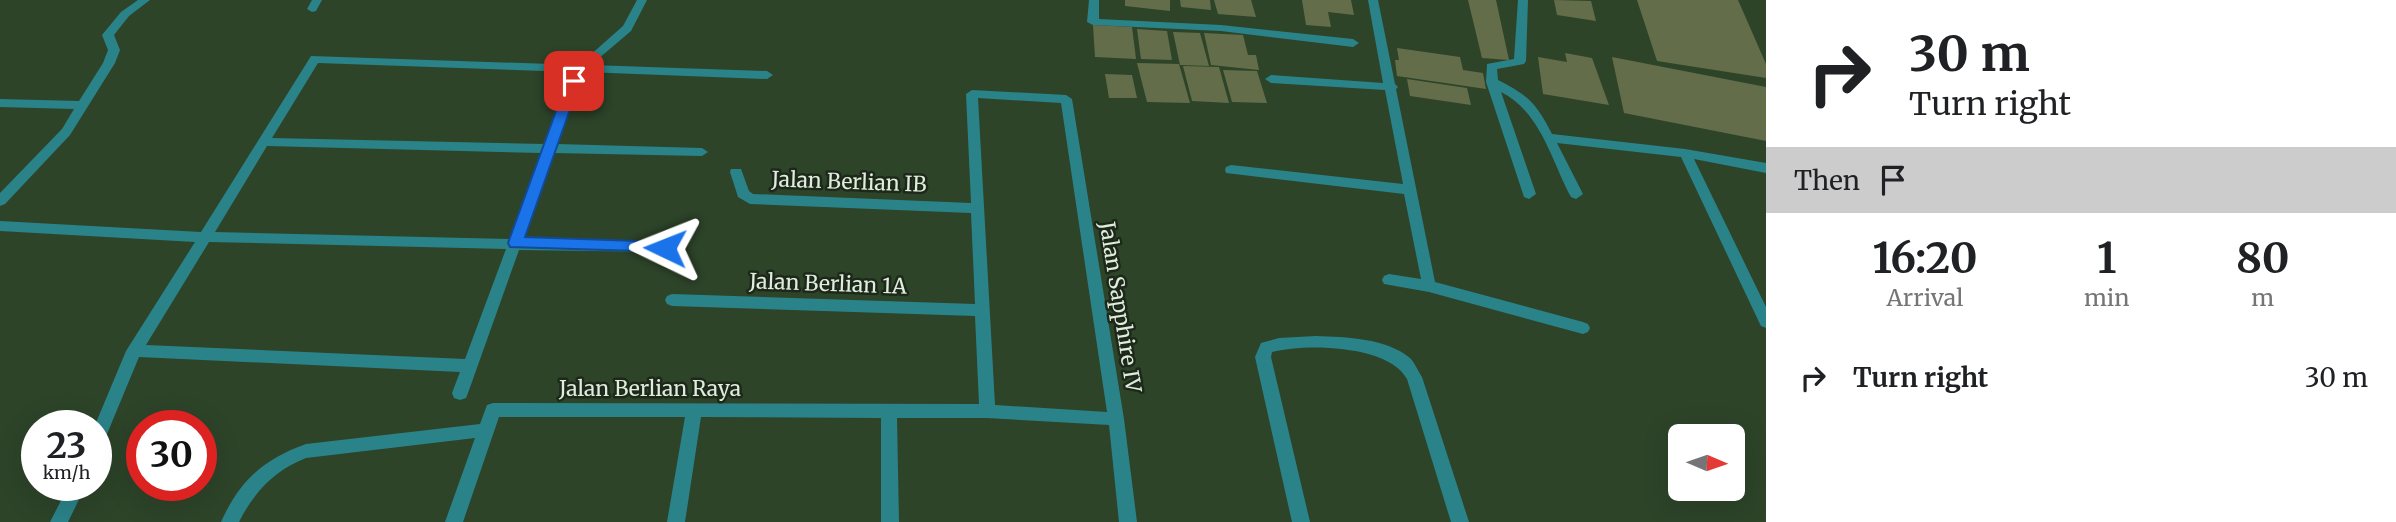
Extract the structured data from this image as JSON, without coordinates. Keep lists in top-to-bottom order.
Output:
{
  "streets": {
    "street": [
      "Jalan Berlian IB",
      "Jalan Berlian 1A",
      "Jalan Sapphire IV",
      "Jalan Berlian Raya"
    ]
  },
  "crossings": [
    ["Jalan Berlian IB", "Jalan Sapphire IV"],
    ["Jalan Sapphire IV", "Jalan Berlian Raya"]
  ],
  "north": "right",
  "page": {
    "turn": ["30 m", "Turn right"],
    "then": "Then",
    "eta": [
      "16:20",
      "Arrival",
      "1",
      "min",
      "80",
      "m"
    ],
    "list": [
      {
        "name": "Turn right",
        "value": "30 m"
      }
    ],
    "speed": "23 km/h",
    "limit": "30"
  }
}
